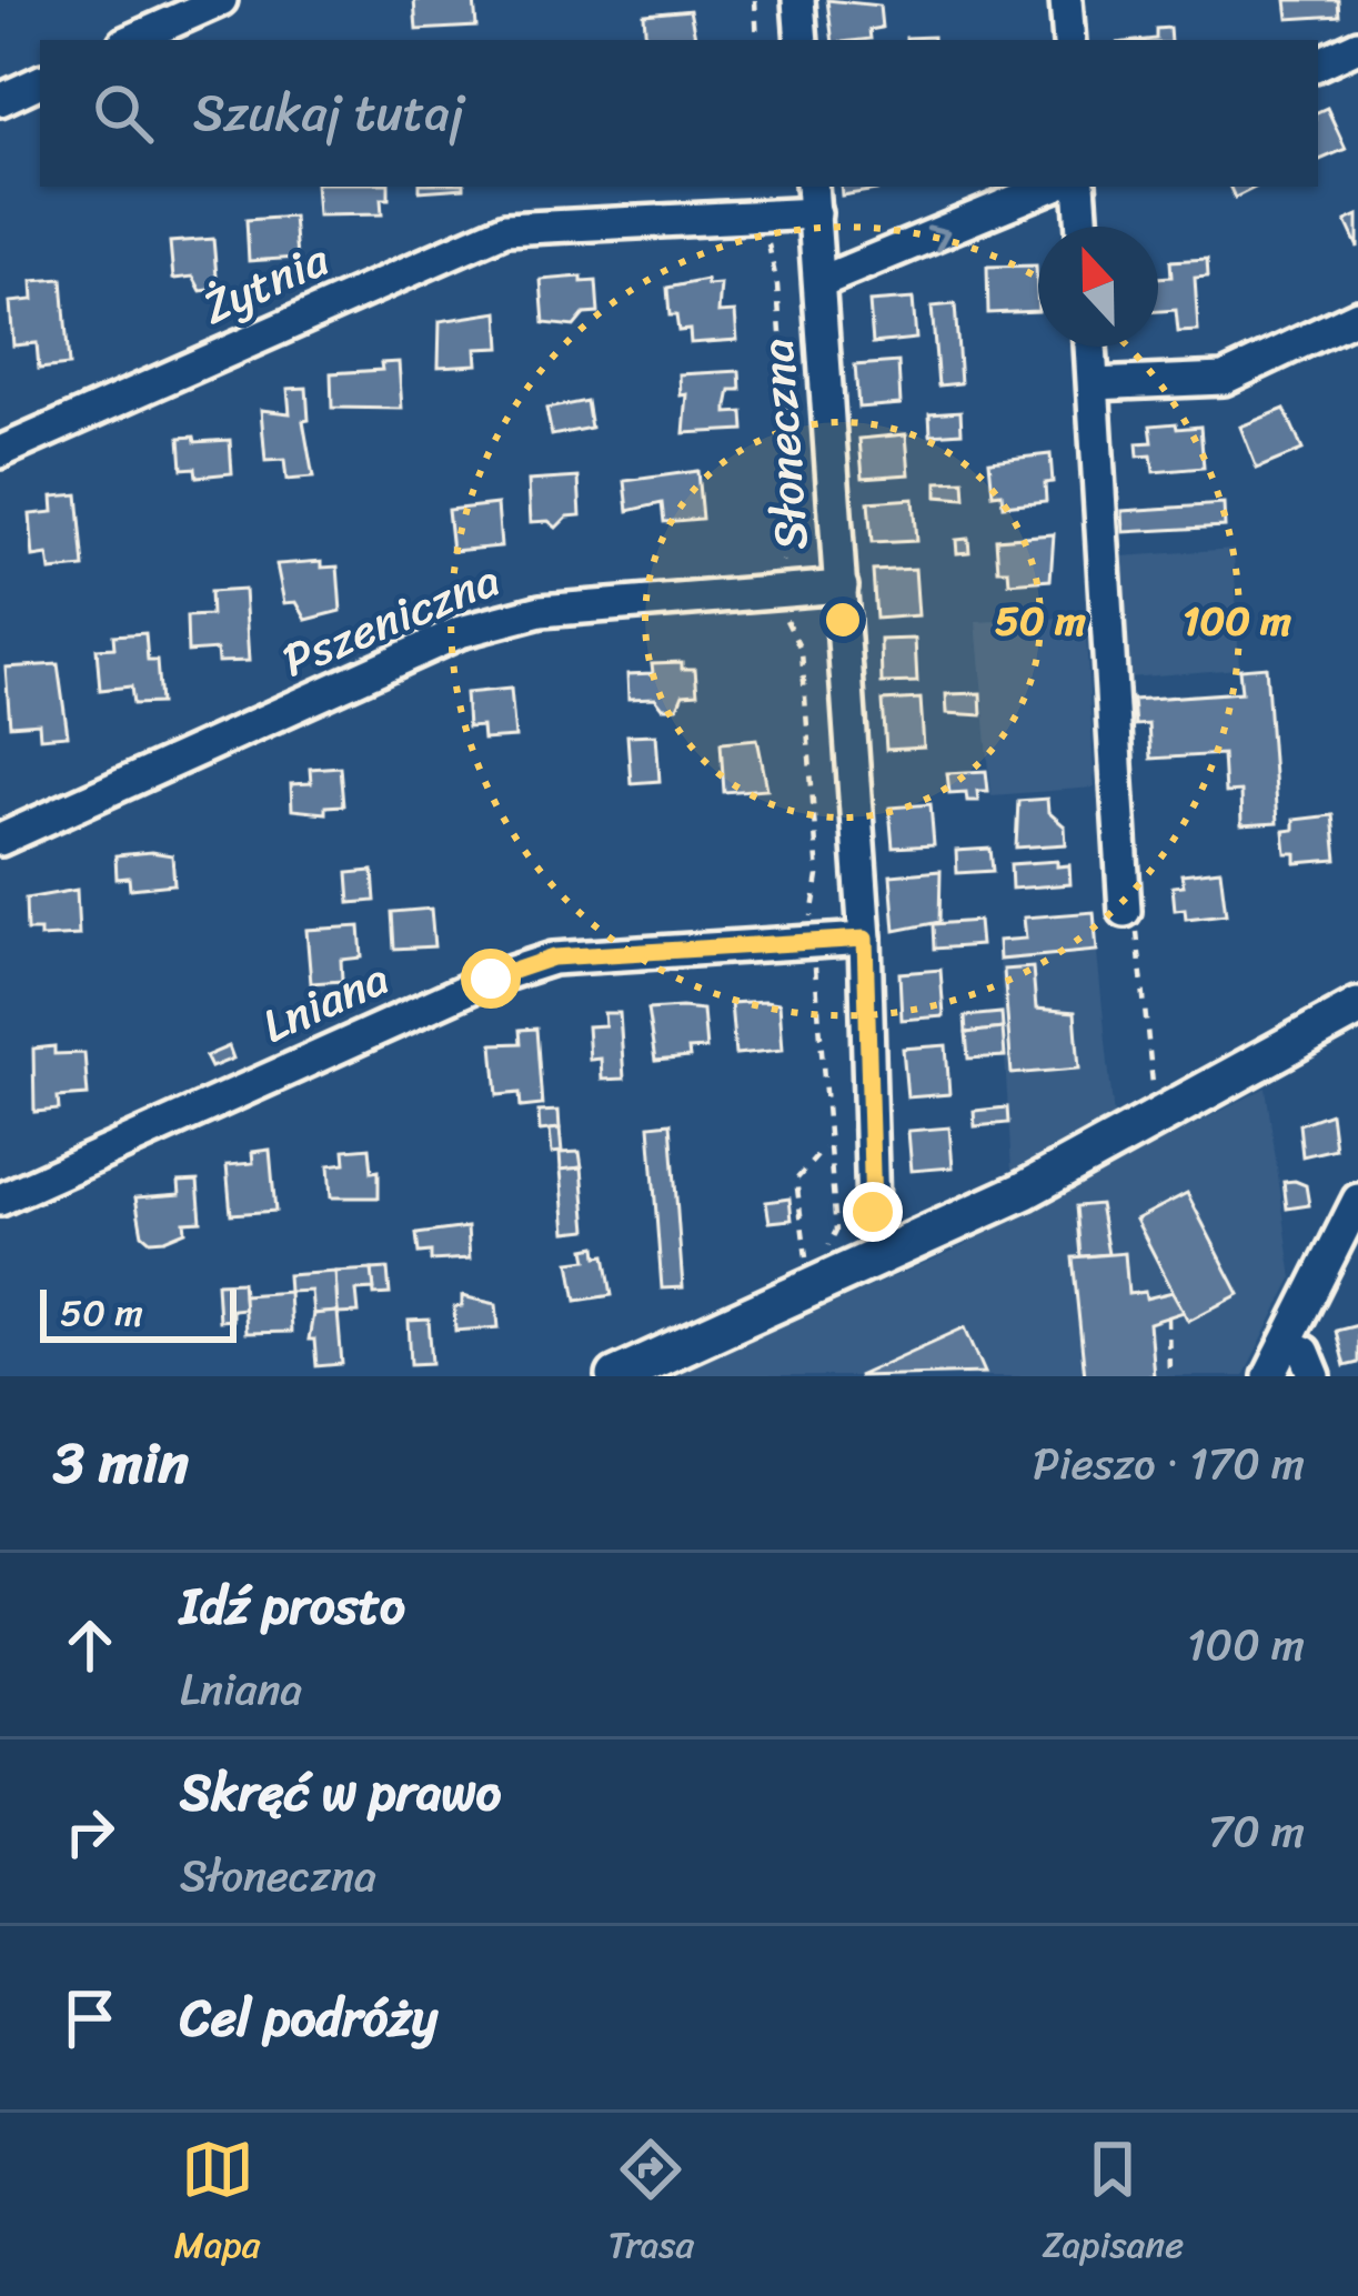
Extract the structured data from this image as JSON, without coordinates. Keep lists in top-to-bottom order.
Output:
{
  "streets": {
    "street": [
      "Żytnia",
      "Słoneczna",
      "Pszeniczna",
      "Lniana"
    ]
  },
  "crossings": [
    ["Żytnia", "Słoneczna"],
    ["Słoneczna", "Pszeniczna"],
    ["Słoneczna", "Lniana"]
  ],
  "scale_bar": "50 m",
  "north": "top",
  "page": {
    "search": "Szukaj tutaj",
    "scale": "50 m",
    "heading": ["3 min", "Pieszo · 170 m"],
    "list": [
      ["Idź prosto", "Lniana", "100 m"],
      ["Skręć w prawo", "Słoneczna", "70 m"],
      "Cel podróży"
    ],
    "nav": ["Mapa", "Trasa", "Zapisane"]
  },
  "rings": ["50 m", "100 m"]
}
